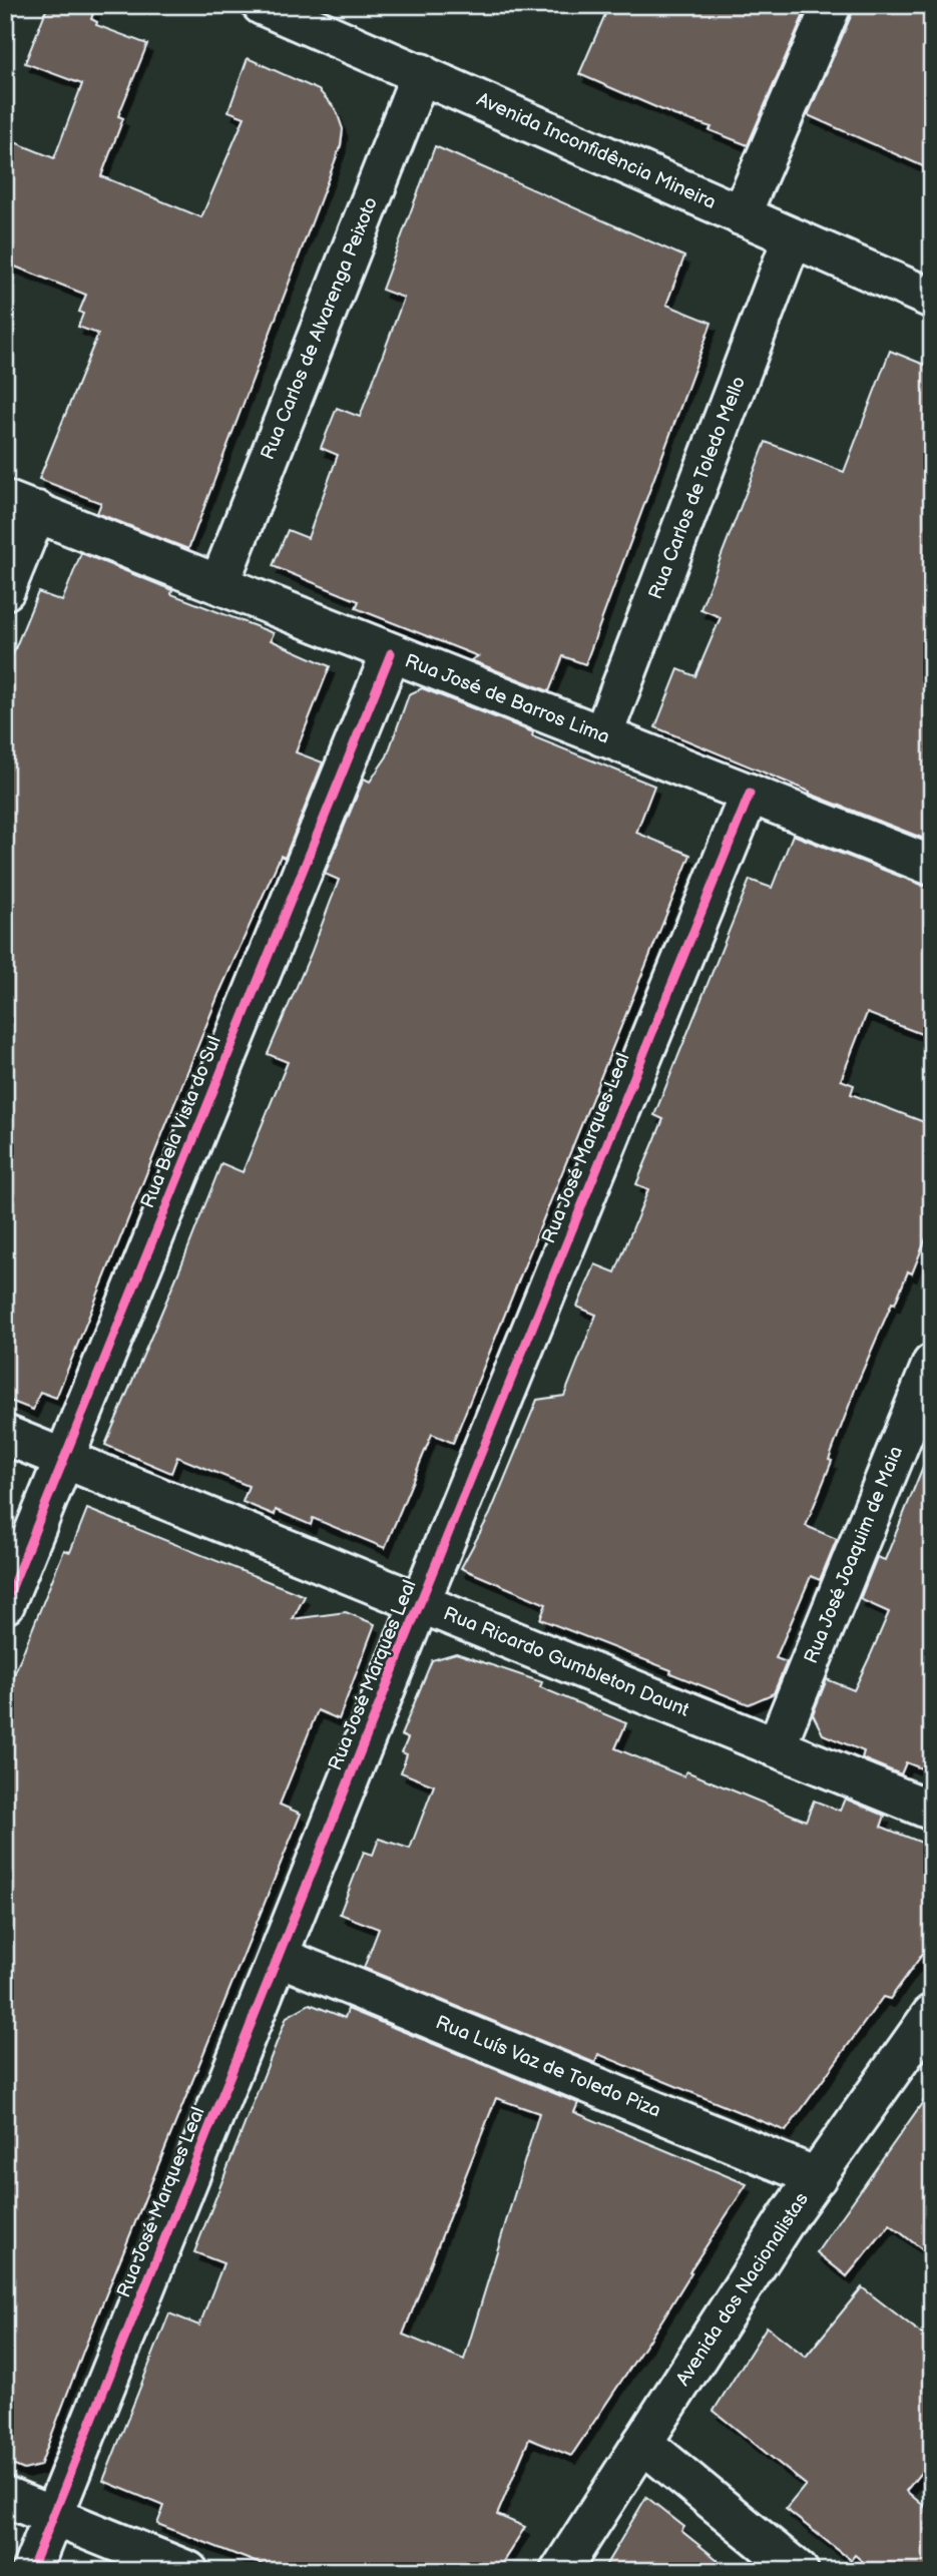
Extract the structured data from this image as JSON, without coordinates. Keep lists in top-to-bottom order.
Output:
{
  "streets": {
    "street": [
      "Avenida Inconfidência Mineira",
      "Rua Carlos de Alvarenga Peixoto",
      "Rua Carlos de Toledo Mello",
      "Rua José de Barros Lima",
      "Rua Bela Vista do Sul",
      "Rua José Marques Leal",
      "Rua José Joaquim de Maia",
      "Rua Ricardo Gumbleton Daunt",
      "Rua Luís Vaz de Toledo Piza",
      "Avenida dos Nacionalistas"
    ]
  },
  "crossings": [
    ["Avenida Inconfidência Mineira", "Rua Carlos de Alvarenga Peixoto"],
    ["Avenida Inconfidência Mineira", "Rua Carlos de Toledo Mello"],
    ["Rua Carlos de Alvarenga Peixoto", "Rua José de Barros Lima"],
    ["Rua Carlos de Toledo Mello", "Rua José de Barros Lima"],
    ["Rua José de Barros Lima", "Rua Bela Vista do Sul"],
    ["Rua José de Barros Lima", "Rua José Marques Leal"],
    ["Rua Bela Vista do Sul", "Rua Ricardo Gumbleton Daunt"],
    ["Rua José Marques Leal", "Rua Ricardo Gumbleton Daunt"],
    ["Rua José Marques Leal", "Rua Luís Vaz de Toledo Piza"],
    ["Rua José Joaquim de Maia", "Rua Ricardo Gumbleton Daunt"],
    ["Rua Luís Vaz de Toledo Piza", "Avenida dos Nacionalistas"]
  ]
}
